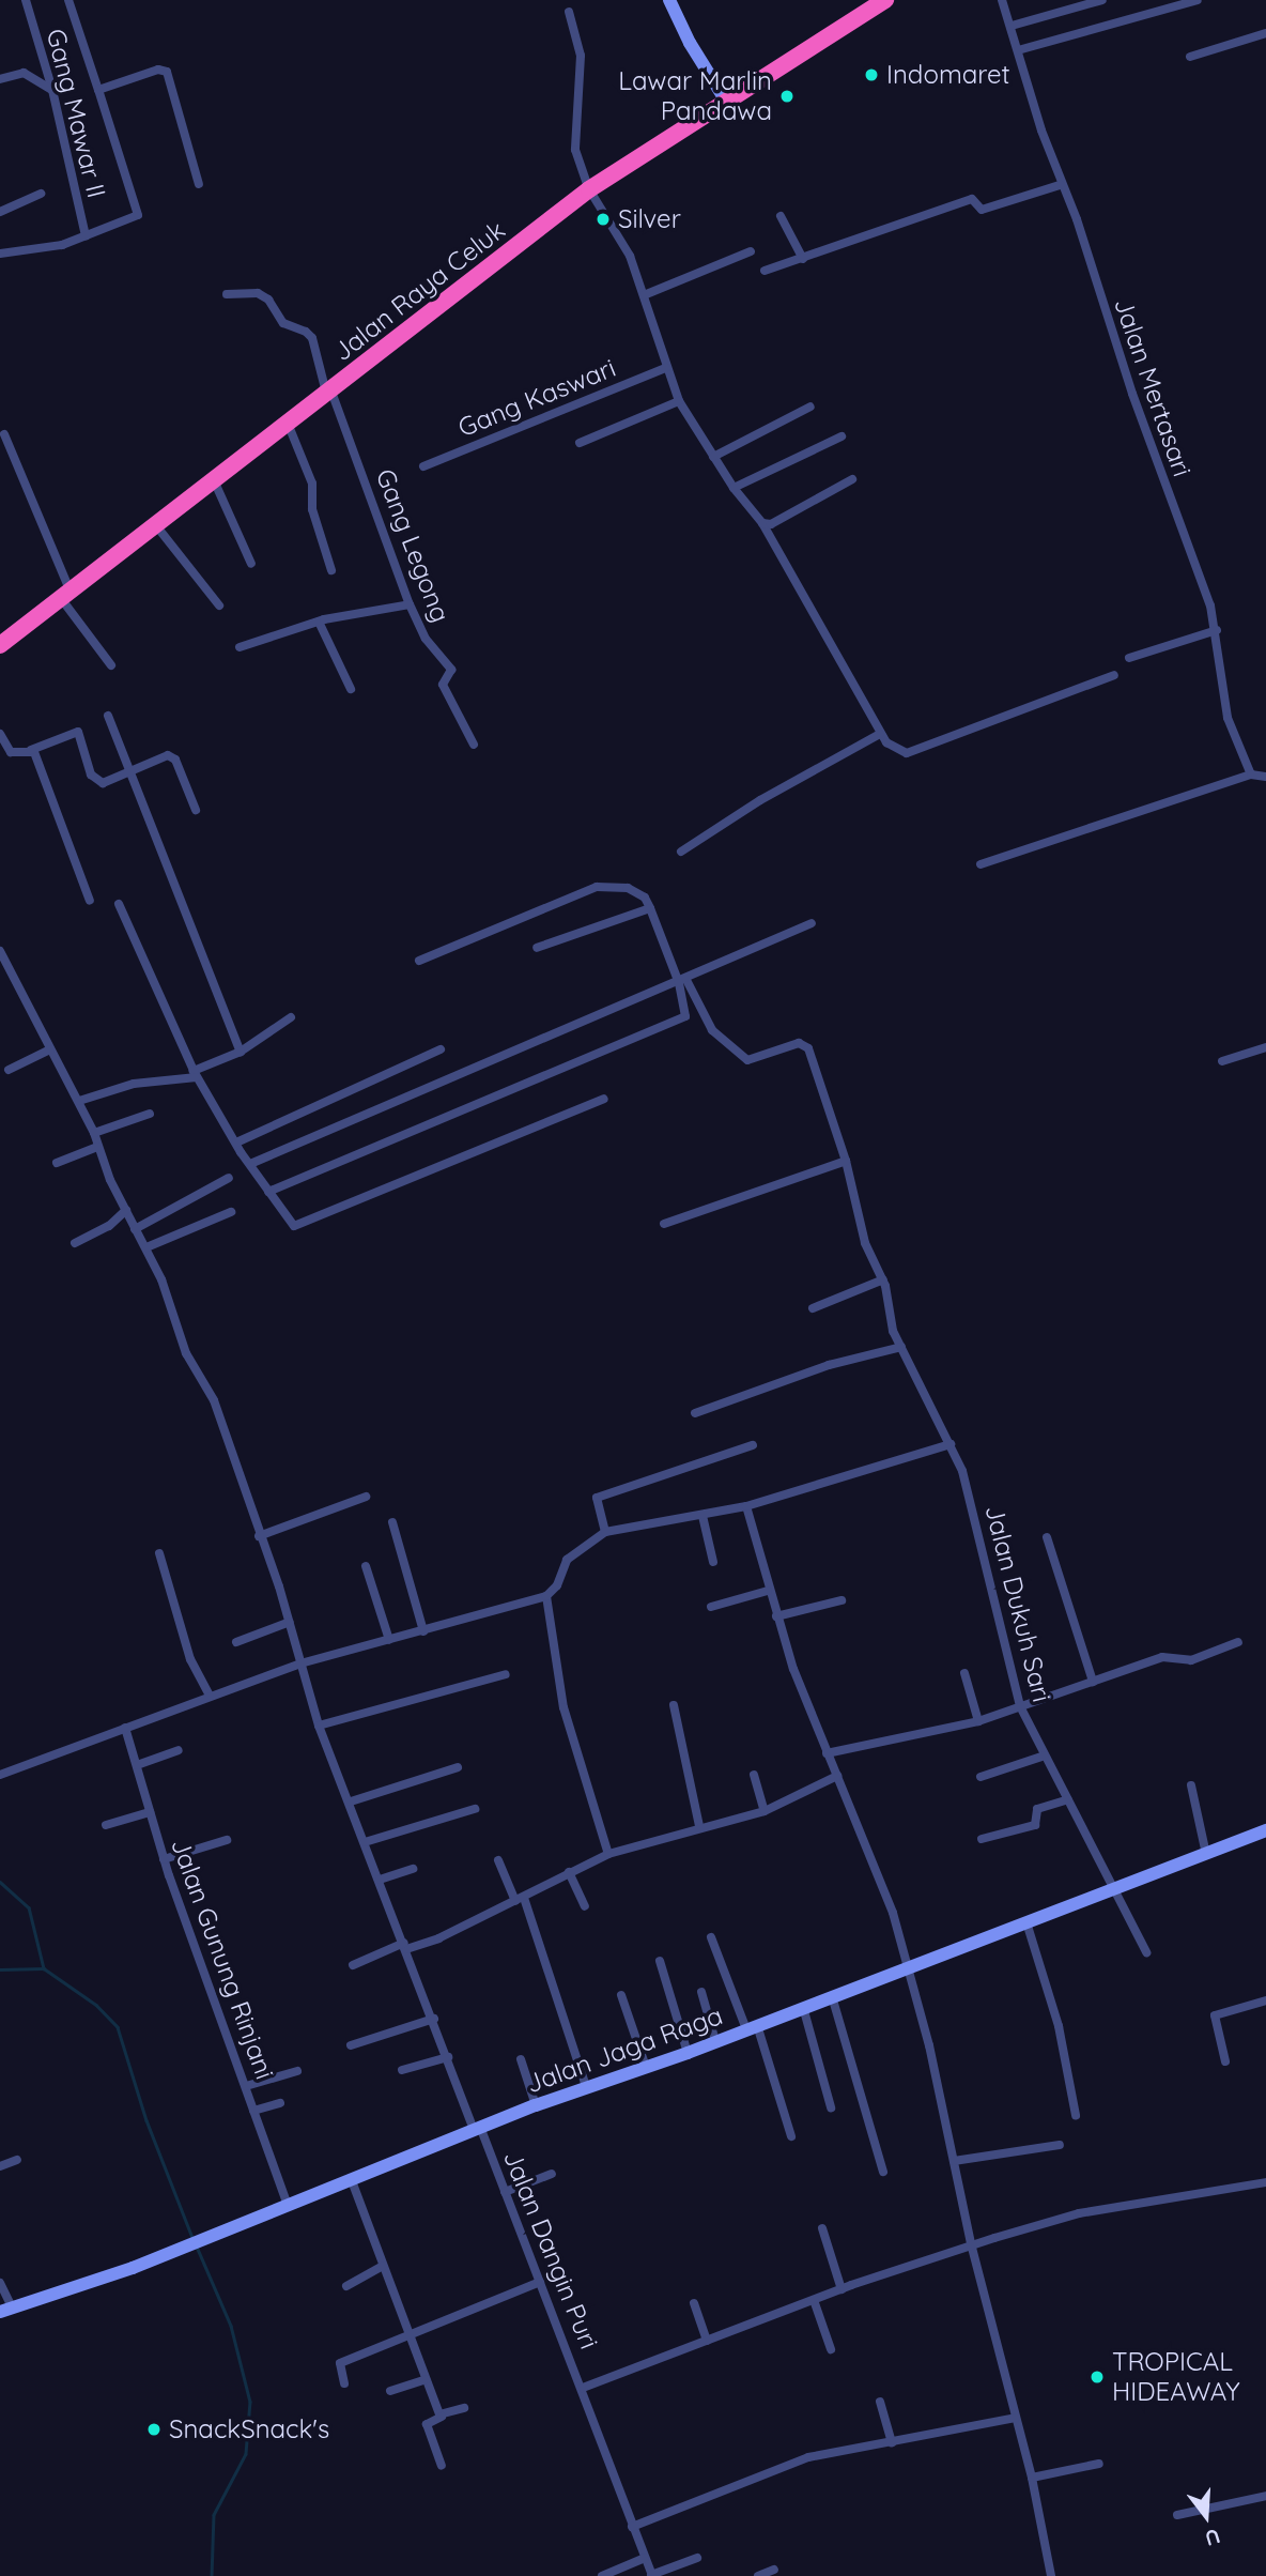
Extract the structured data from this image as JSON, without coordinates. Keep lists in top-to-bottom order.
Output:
{
  "streets": {
    "highway": ["Jalan Raya Celuk"],
    "street": [
      "Gang Mawar II",
      "Jalan Mertasari",
      "Gang Kaswari",
      "Gang Legong",
      "Jalan Dukuh Sari",
      "Jalan Gunung Rinjani",
      "Jalan Jaga Raga",
      "Jalan Dangin Puri"
    ]
  },
  "crossings": [
    ["Jalan Raya Celuk", "Gang Legong"],
    ["Jalan Dukuh Sari", "Jalan Jaga Raga"],
    ["Jalan Gunung Rinjani", "Jalan Jaga Raga"],
    ["Jalan Jaga Raga", "Jalan Dangin Puri"]
  ],
  "places": [
    "Indomaret",
    "Lawar Marlin Pandawa",
    "Silver",
    "TROPICAL HIDEAWAY",
    "SnackSnack's"
  ],
  "north": "bottom"
}
